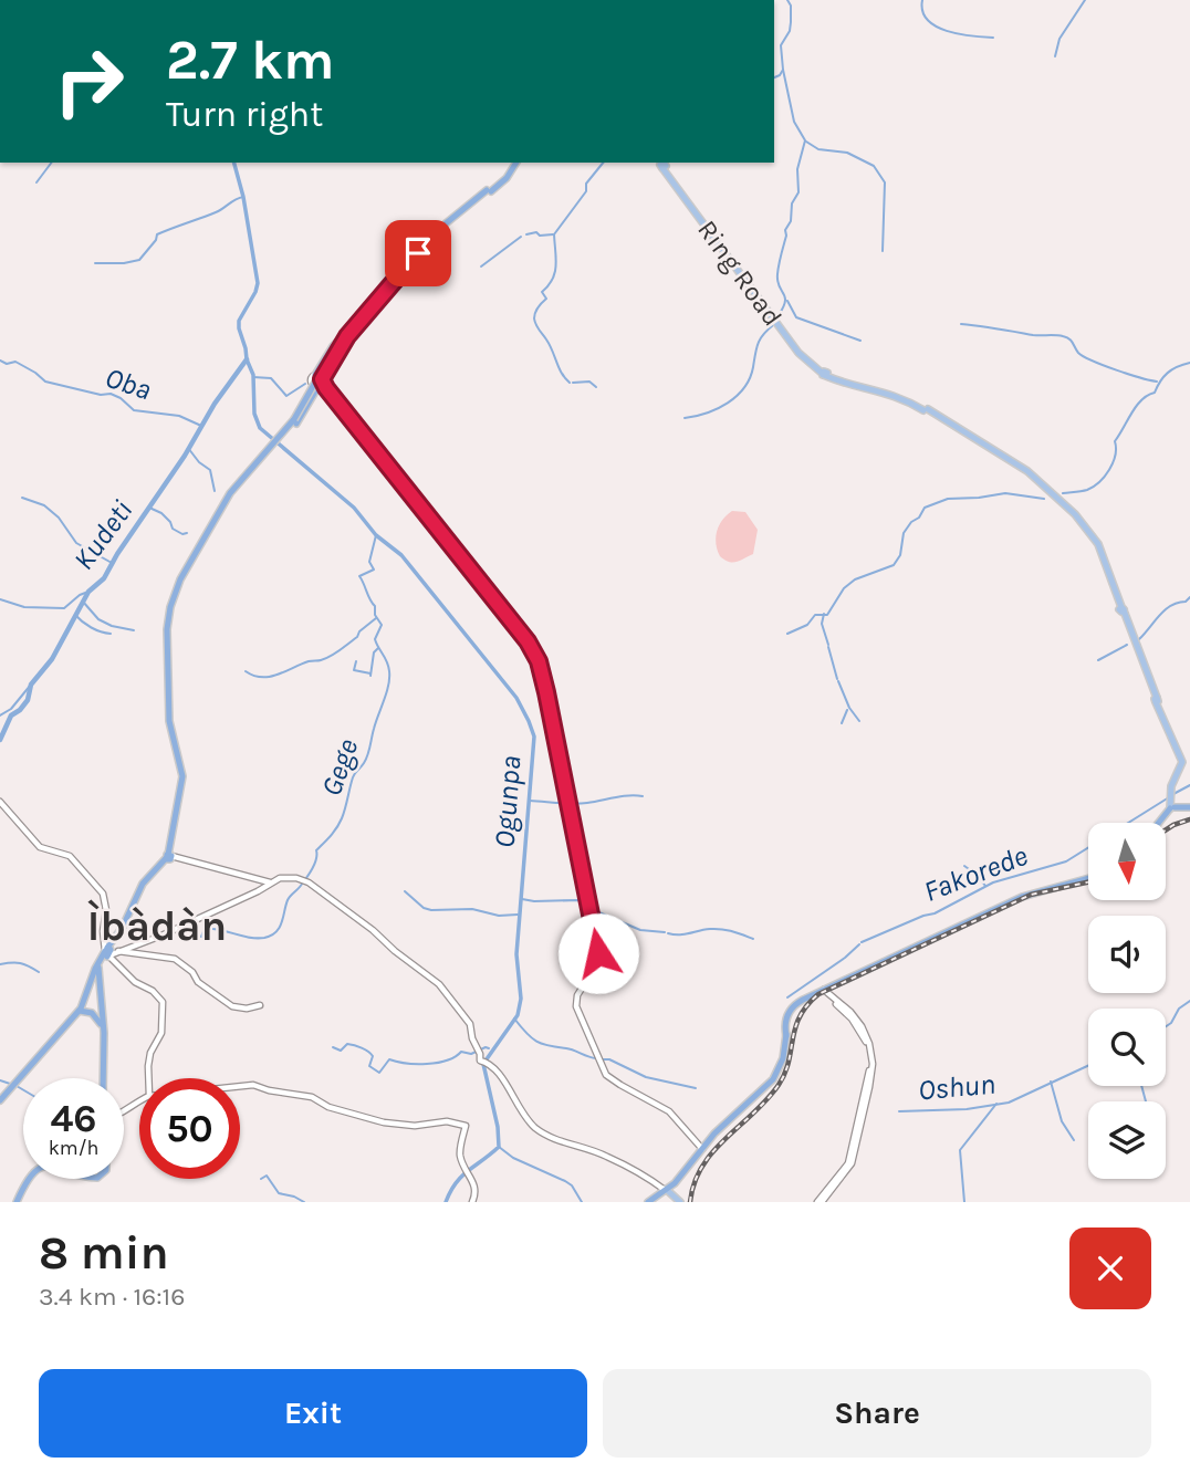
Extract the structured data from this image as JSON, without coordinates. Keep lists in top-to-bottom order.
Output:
{
  "streets": {
    "main road": ["Ring Road"]
  },
  "districts": ["Ìbàdàn"],
  "water": [
    "Oba",
    "Kudeti",
    "Gege",
    "Ogunpa",
    "Fakorede",
    "Oshun"
  ],
  "north": "bottom",
  "page": {
    "turn": ["2.7 km", "Turn right"],
    "speed": "46 km/h",
    "limit": "50",
    "heading": ["8 min", "3.4 km · 16:16"],
    "buttons": ["Exit", "Share"]
  }
}
